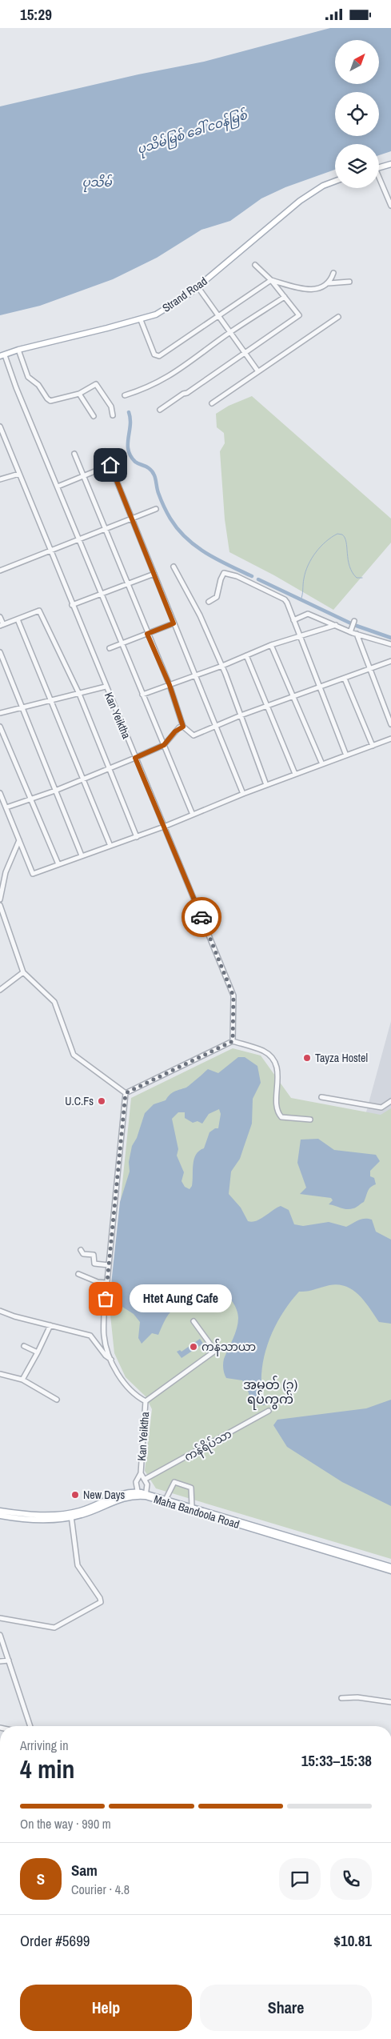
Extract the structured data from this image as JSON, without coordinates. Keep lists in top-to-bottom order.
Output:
{
  "streets": {
    "main road": ["Strand Road", "Maha Bandoola Road"],
    "street": ["Kan Yeiktha", "ကန်ရိပ်သာ"]
  },
  "crossings": [
    ["Kan Yeiktha", "Maha Bandoola Road"]
  ],
  "districts": ["အမှတ် (၃) ရပ်ကွက်"],
  "water": ["ပုသိမ်မြစ် ခေါ် ငဝန်မြစ်", "ပုသိမ်"],
  "places": [
    "Tayza Hostel",
    "U.C.Fs",
    "Htet Aung Cafe",
    "ကန်သာယာ",
    "New Days"
  ],
  "north": "top right",
  "page": {
    "status": "15:29",
    "bubble": "Htet Aung Cafe",
    "heading": ["4 min", "Arriving in", "15:33–15:38"],
    "panel": [
      "Sam",
      "Courier · 4.8",
      "Order #5699",
      "$10.81"
    ],
    "bar": "On the way · 990 m",
    "round": "S",
    "buttons": ["Help", "Share"]
  }
}
